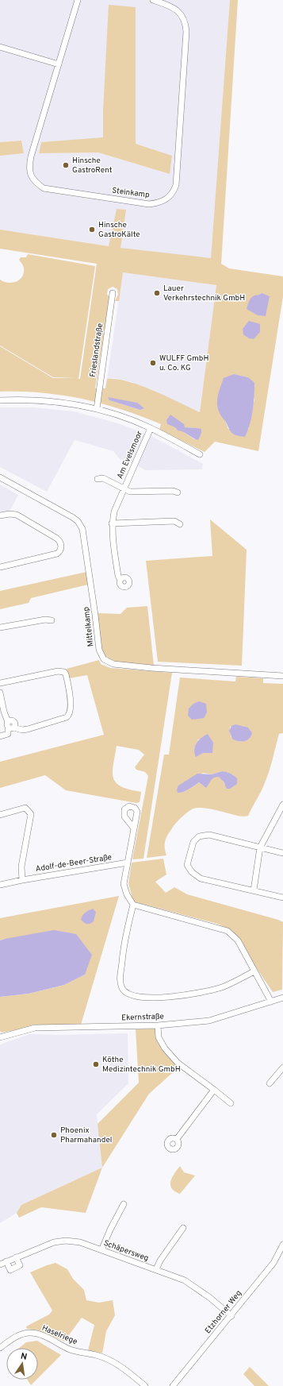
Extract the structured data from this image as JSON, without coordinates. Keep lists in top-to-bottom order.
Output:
{
  "streets": {
    "street": [
      "Steinkamp",
      "Frieslandstraße",
      "Am Evelsmoor",
      "Mittelkamp",
      "Adolf-de-Beer-Straße",
      "Ekernstraße",
      "Schäpersweg",
      "Etzhorner Weg",
      "Haselriege"
    ]
  },
  "crossings": [
    ["Schäpersweg", "Etzhorner Weg"]
  ],
  "places": [
    "Hinsche GastroRent",
    "Hinsche GastroKälte",
    "Lauer Verkehrstechnik GmbH",
    "WULFF GmbH u. Co. KG",
    "Köthe Medizintechnik GmbH",
    "Phoenix Pharmahandel"
  ],
  "north": "top"
}
